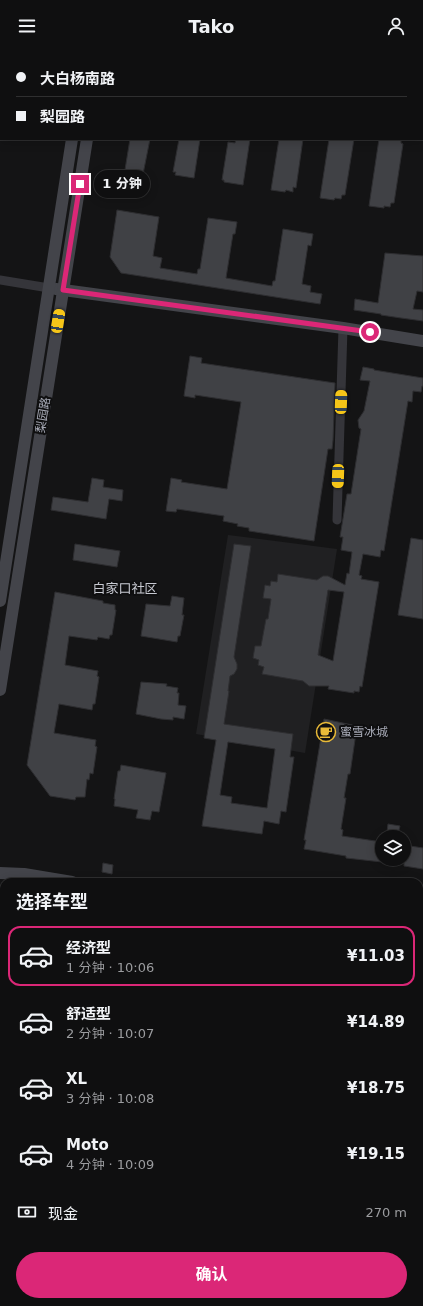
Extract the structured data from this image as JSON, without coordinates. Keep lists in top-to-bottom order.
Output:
{
  "streets": {
    "main road": ["梨园路"]
  },
  "districts": ["白家口社区"],
  "places": {
    "cafe": ["蜜雪冰城"]
  },
  "page": {
    "header": "Tako",
    "banner": ["大白杨南路", "梨园路"],
    "bubble": "1 分钟",
    "heading": "选择车型",
    "list": [
      {
        "name": "经济型",
        "note": "1 分钟 · 10:06",
        "value": "¥11.03"
      },
      {
        "name": "舒适型",
        "note": "2 分钟 · 10:07",
        "value": "¥14.89"
      },
      {
        "name": "XL",
        "note": "3 分钟 · 10:08",
        "value": "¥18.75"
      },
      {
        "name": "Moto",
        "note": "4 分钟 · 10:09",
        "value": "¥19.15"
      }
    ],
    "pay": ["现金", "270 m"],
    "buttons": "确认"
  }
}
